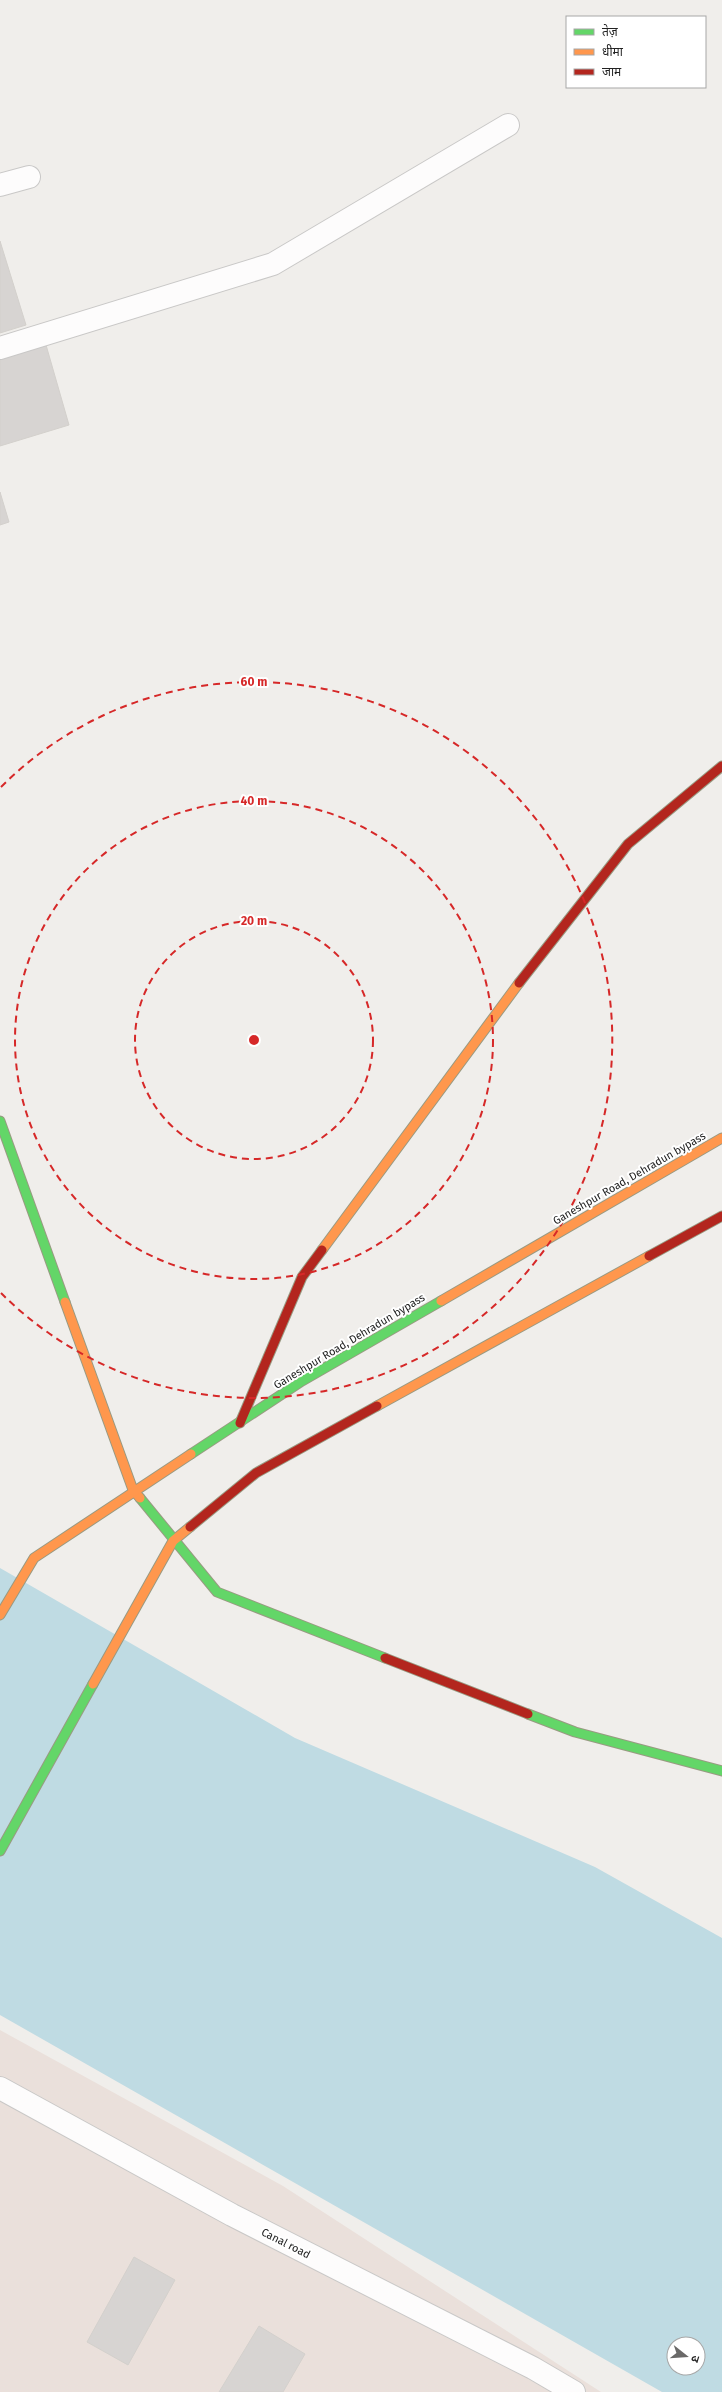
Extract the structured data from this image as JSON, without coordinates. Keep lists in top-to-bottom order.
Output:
{
  "streets": {
    "main road": ["Ganeshpur Road, Dehradun bypass"],
    "street": ["Canal road"]
  },
  "legend": ["तेज़", "धीमा", "जाम"],
  "north": "right",
  "rings": ["60 m", "40 m", "20 m"]
}
